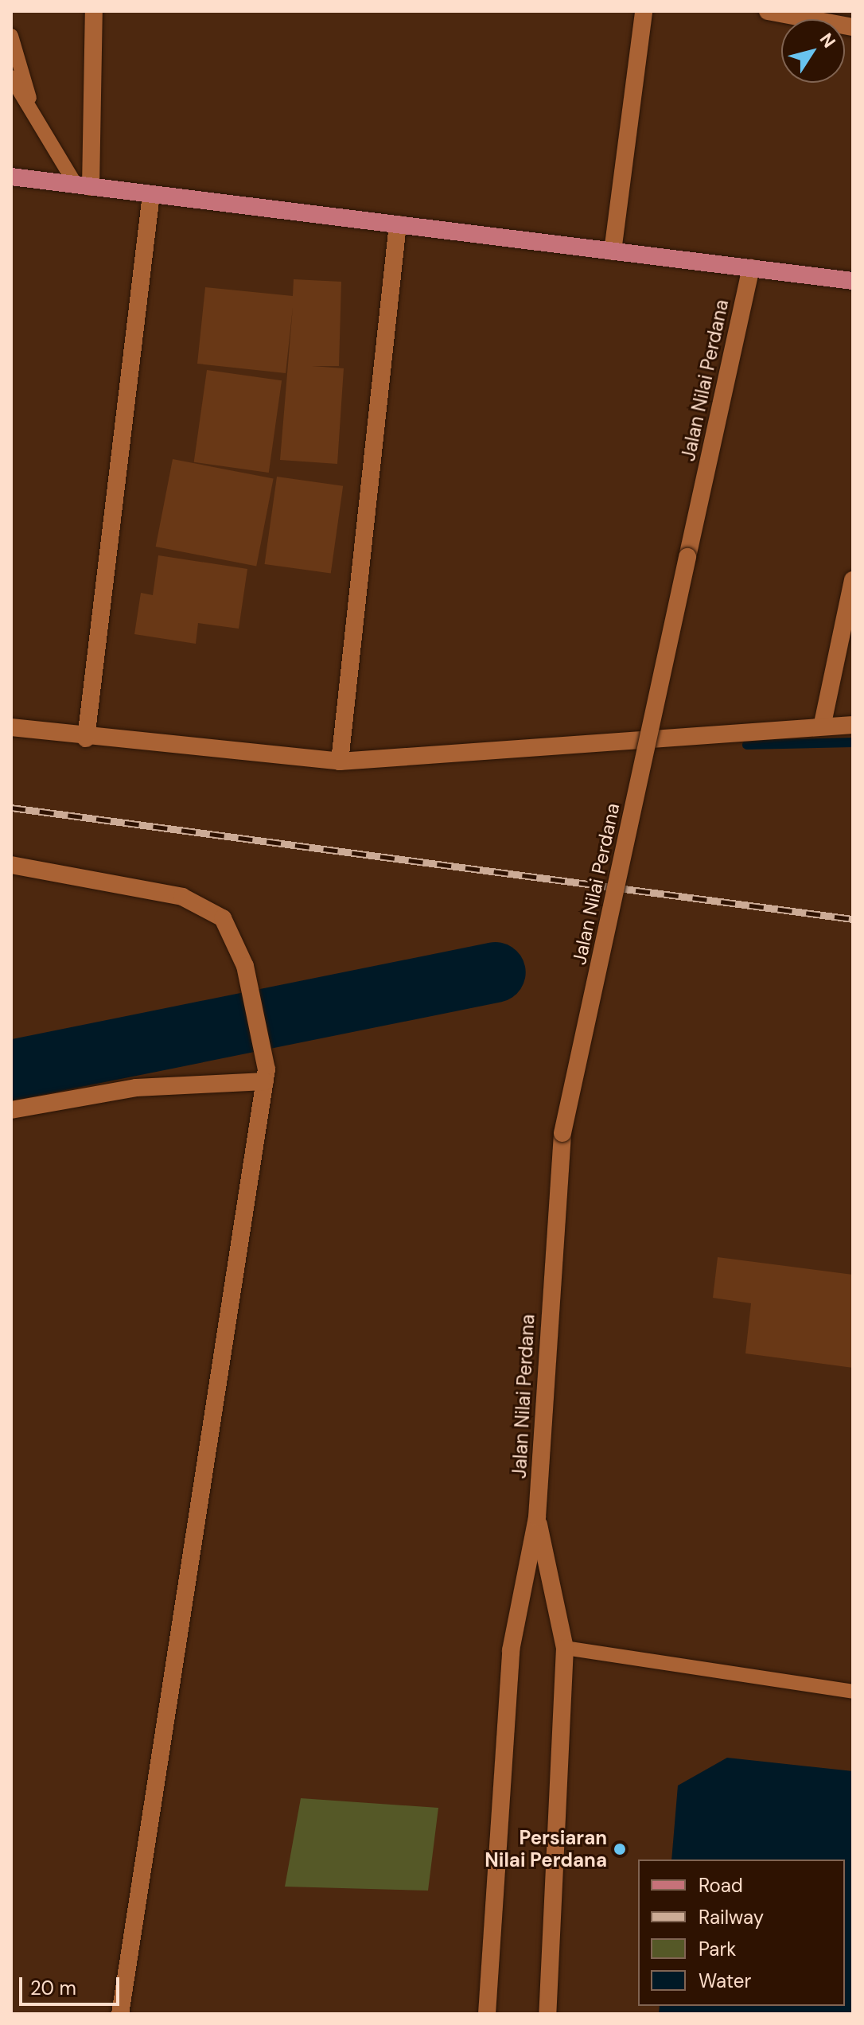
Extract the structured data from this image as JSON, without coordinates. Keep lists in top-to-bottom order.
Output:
{
  "streets": {
    "street": ["Jalan Nilai Perdana"]
  },
  "places": ["Persiaran Nilai Perdana"],
  "legend": [
    "Road",
    "Railway",
    "Park",
    "Water"
  ],
  "scale_bar": "20 m",
  "north": "top right"
}
